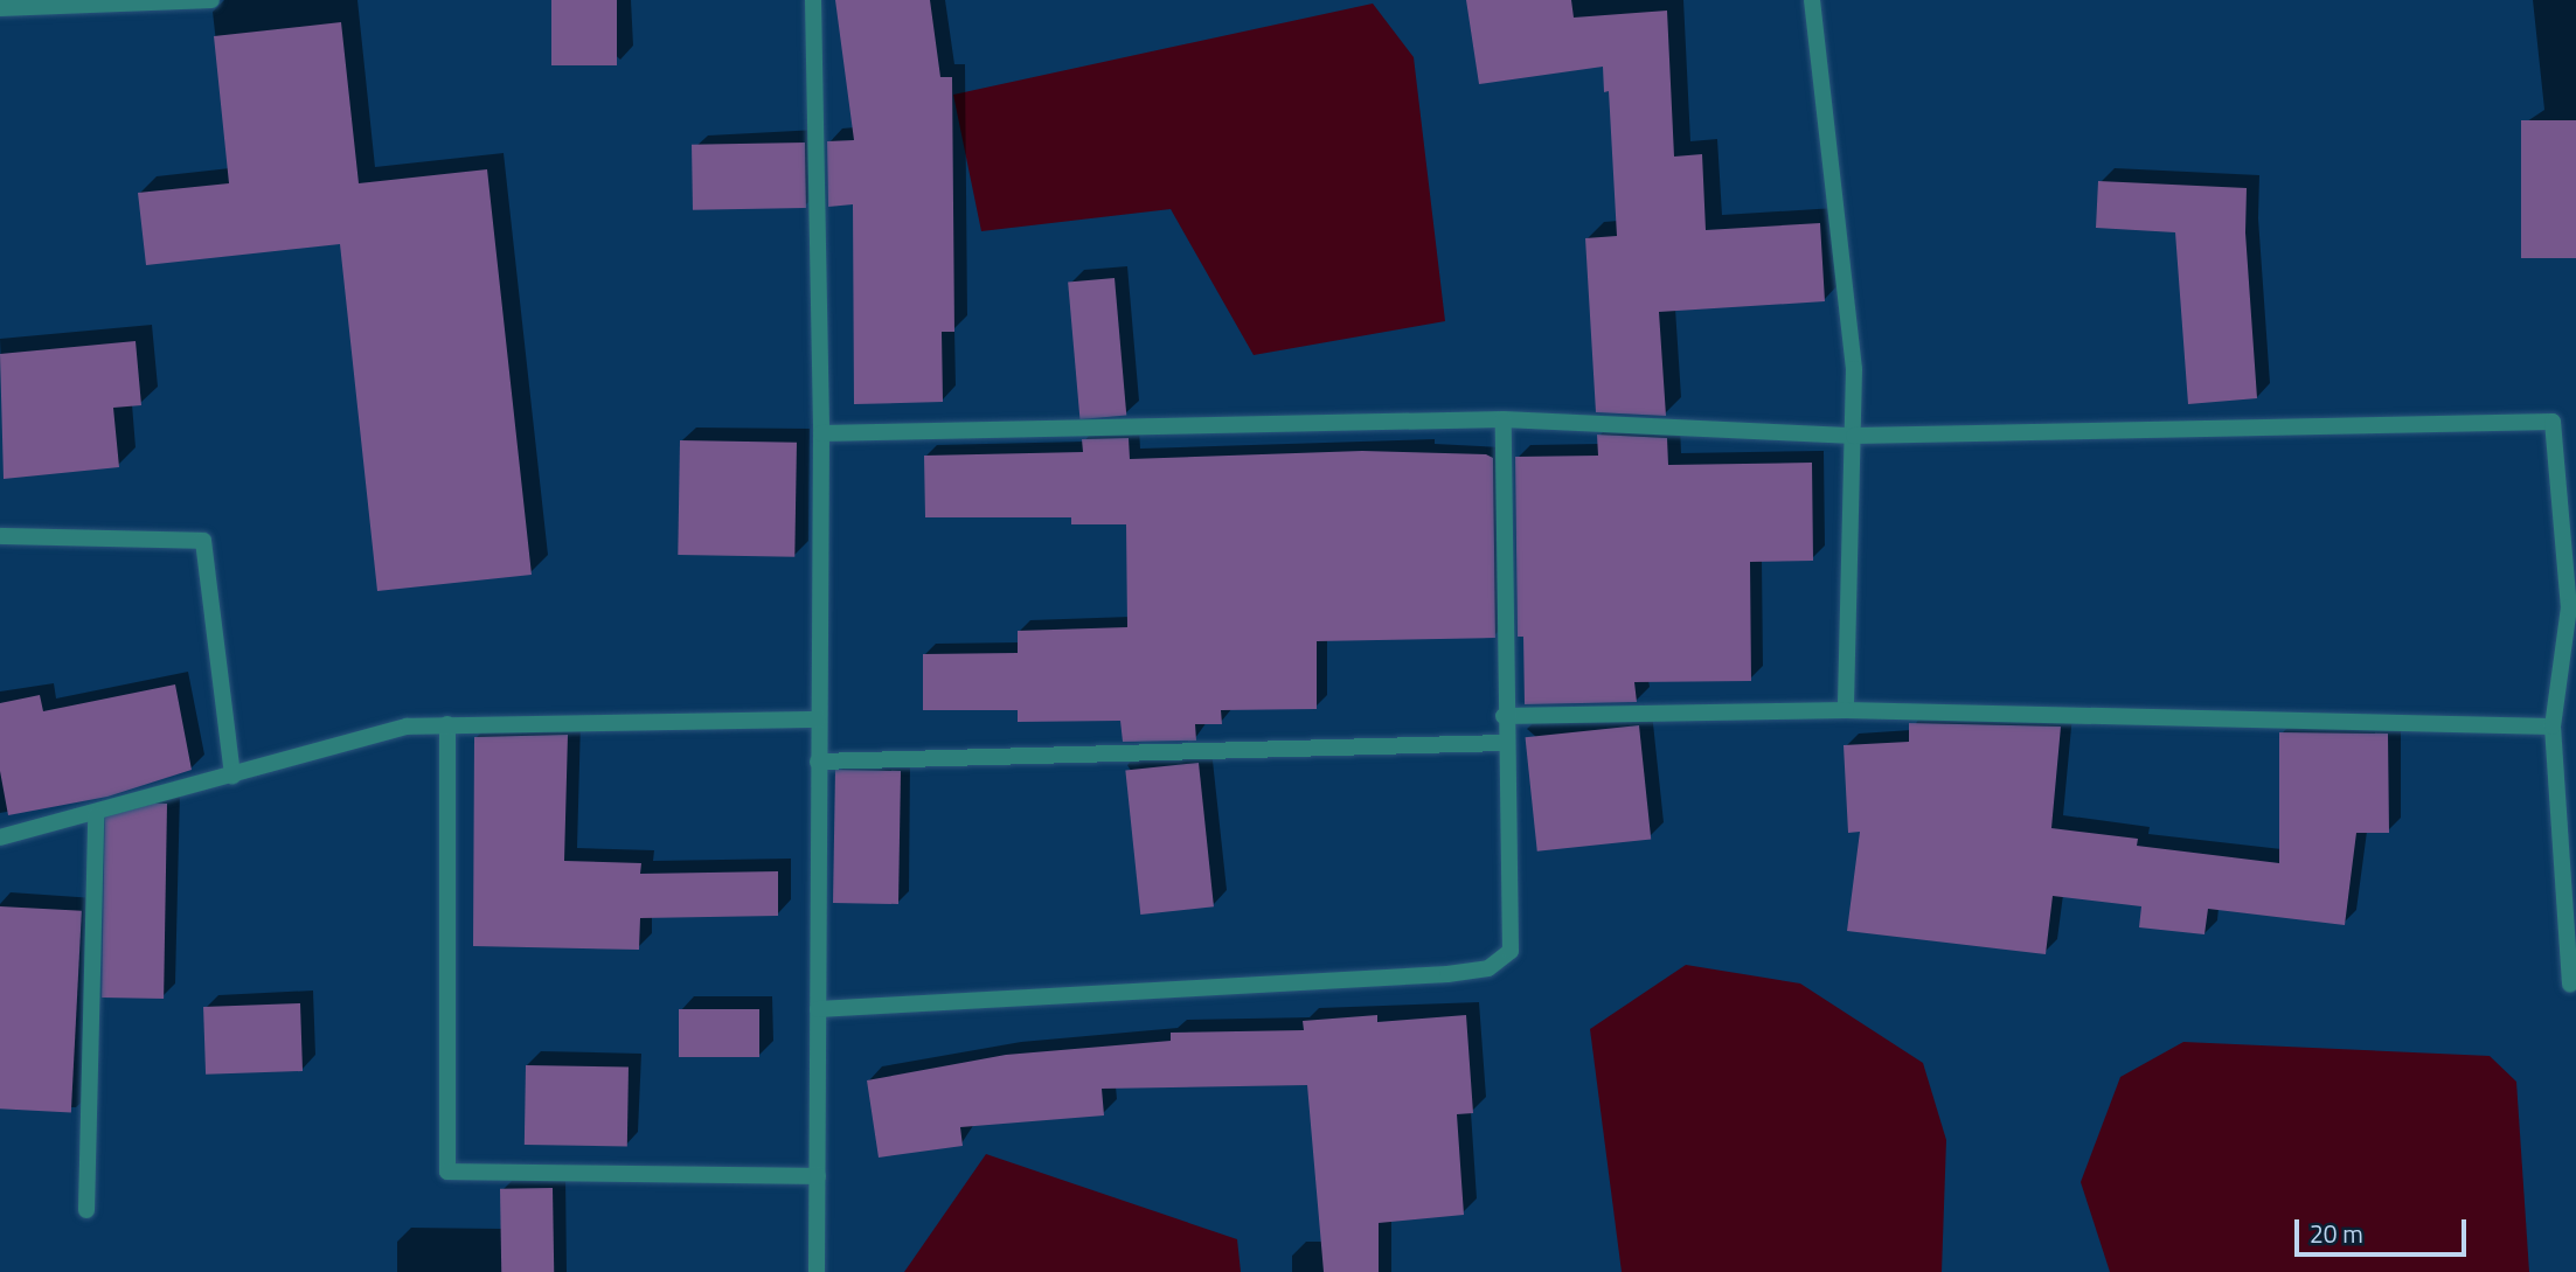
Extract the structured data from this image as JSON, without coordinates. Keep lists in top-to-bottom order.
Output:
{
  "scale_bar": "20 m"
}
